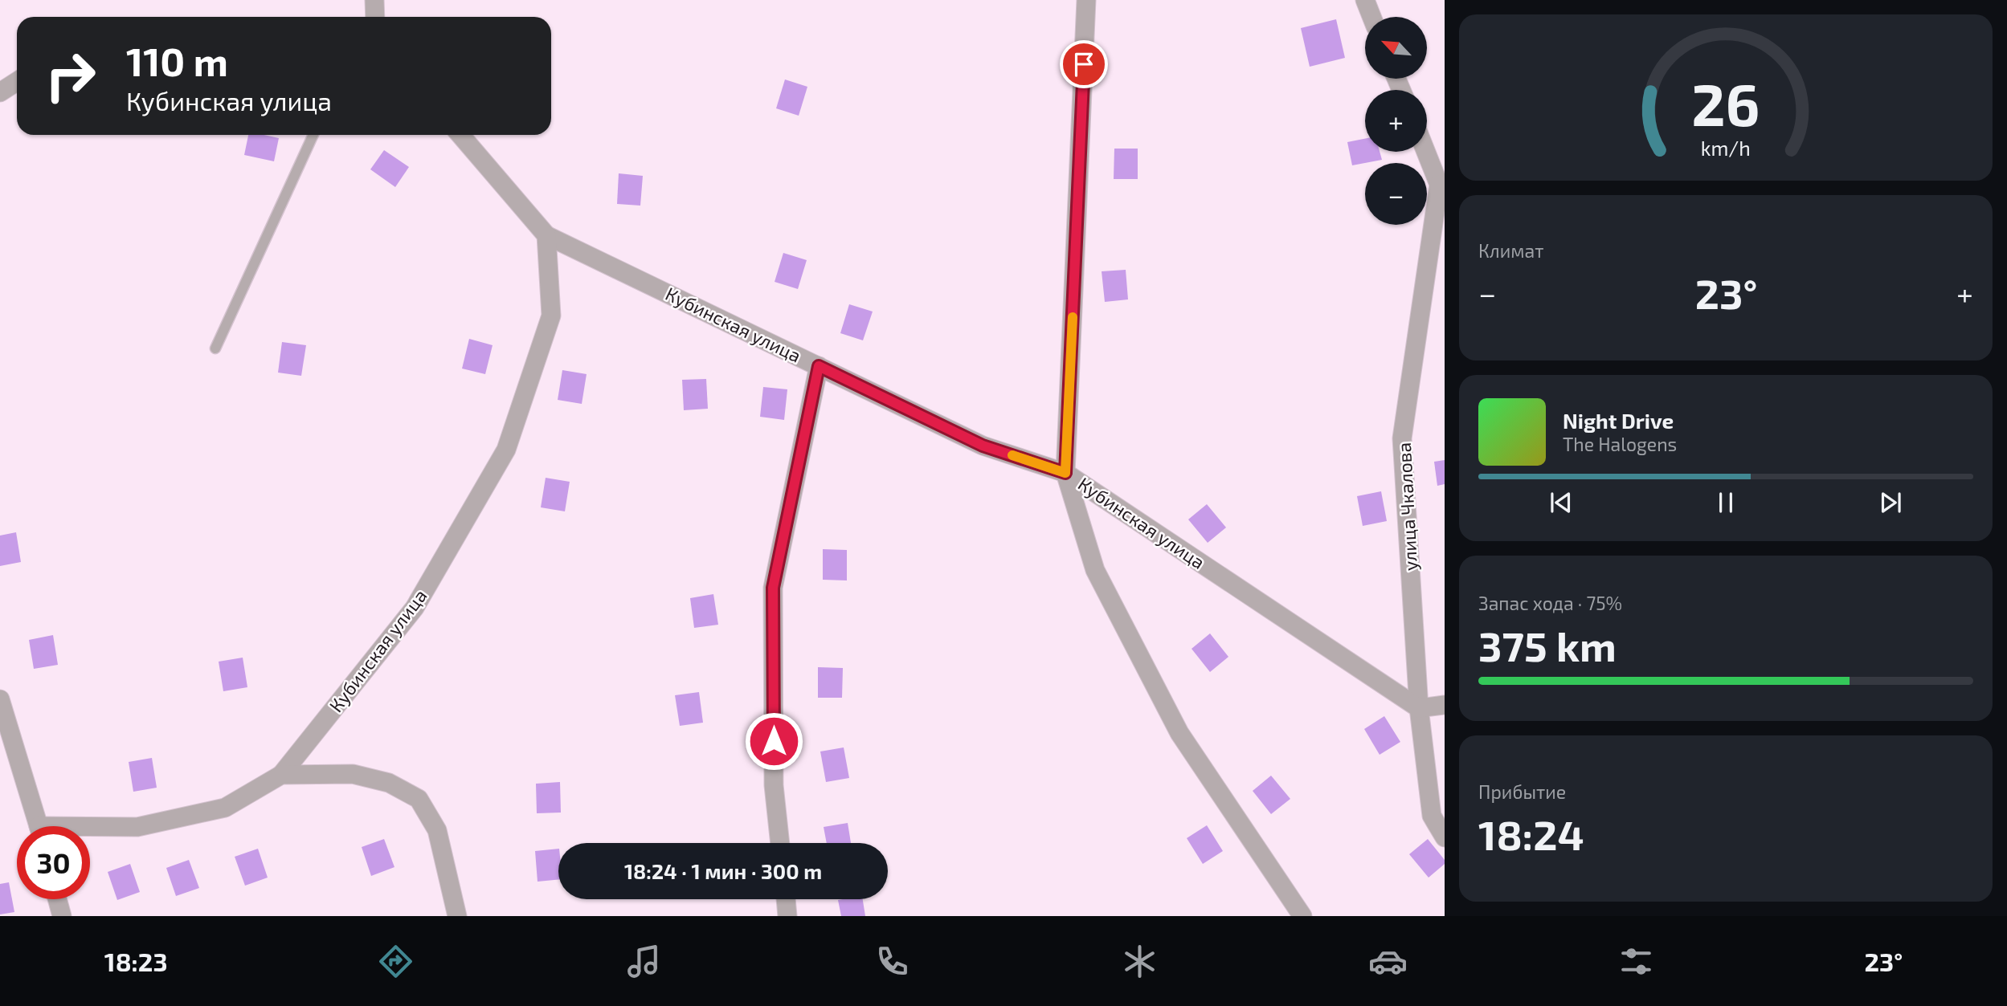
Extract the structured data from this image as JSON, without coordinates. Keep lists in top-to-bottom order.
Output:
{
  "streets": {
    "street": ["Кубинская улица", "улица Чкалова"]
  },
  "crossings": [
    ["Кубинская улица", "улица Чкалова"]
  ],
  "north": "top left",
  "page": {
    "map_buttons": ["+", "−"],
    "turn": ["110 m", "Кубинская улица"],
    "tile": [
      "Климат",
      ["Запас хода · 75%", "375 km"],
      ["Прибытие", "18:24"]
    ],
    "heat": ["−", "23°", "+"],
    "song": ["Night Drive", "The Halogens"],
    "limit": "30",
    "trip": "18:24 · 1 мин · 300 m",
    "tabs": ["18:23", "23°"],
    "gauge": ["26", "km/h"]
  }
}
